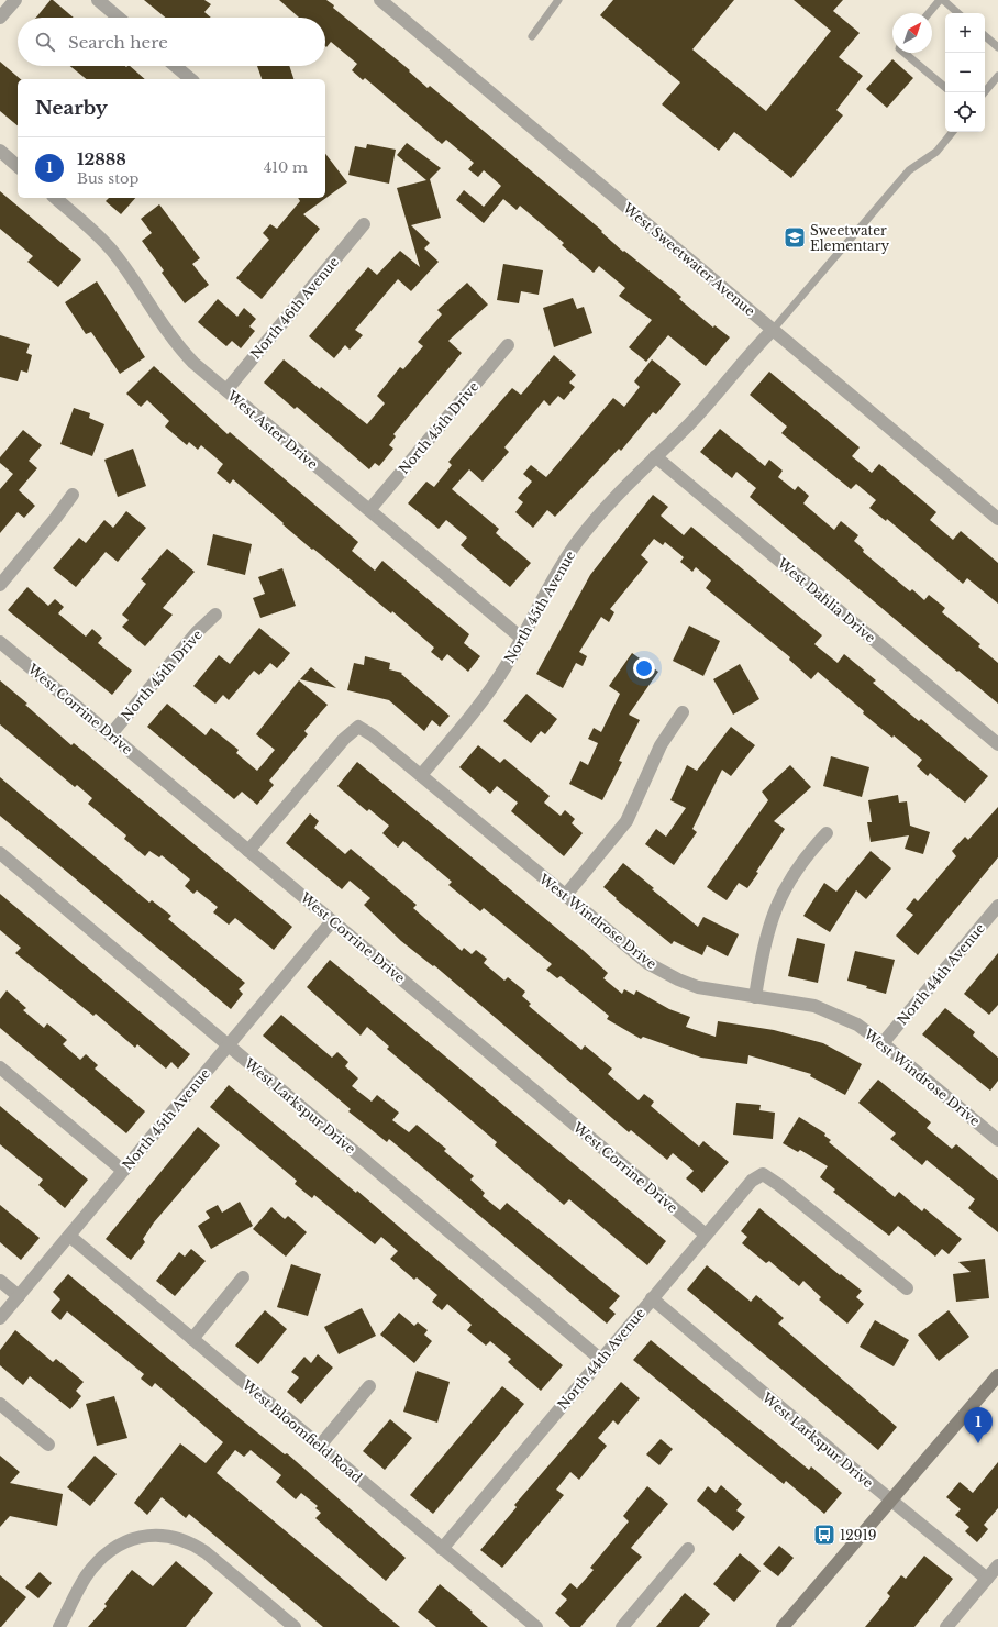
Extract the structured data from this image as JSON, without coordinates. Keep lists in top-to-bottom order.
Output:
{
  "streets": {
    "street": [
      "West Sweetwater Avenue",
      "North 46th Avenue",
      "North 45th Drive",
      "West Aster Drive",
      "West Dahlia Drive",
      "North 45th Avenue",
      "West Corrine Drive",
      "West Windrose Drive",
      "North 44th Avenue",
      "West Larkspur Drive",
      "West Bloomfield Road"
    ]
  },
  "crossings": [
    ["West Sweetwater Avenue", "North 45th Avenue"],
    ["North 46th Avenue", "West Aster Drive"],
    ["North 45th Drive", "West Aster Drive"],
    ["North 45th Drive", "West Corrine Drive"],
    ["West Aster Drive", "North 45th Avenue"],
    ["West Dahlia Drive", "North 45th Avenue"],
    ["North 45th Avenue", "West Corrine Drive"],
    ["North 45th Avenue", "West Windrose Drive"],
    ["North 45th Avenue", "West Larkspur Drive"],
    ["North 45th Avenue", "West Bloomfield Road"],
    ["West Corrine Drive", "West Windrose Drive"],
    ["West Corrine Drive", "North 44th Avenue"],
    ["West Windrose Drive", "North 44th Avenue"],
    ["North 44th Avenue", "West Larkspur Drive"],
    ["North 44th Avenue", "West Bloomfield Road"]
  ],
  "places": {
    "school or university": ["Sweetwater Elementary"],
    "bus stop": ["12919"]
  },
  "north": "top right",
  "page": {
    "map_buttons": ["+", "−"],
    "search": "Search here",
    "heading": "Nearby",
    "list": [
      {
        "mark": "1",
        "name": "12888",
        "note": "Bus stop",
        "value": "410 m"
      }
    ],
    "pins": "1"
  }
}
